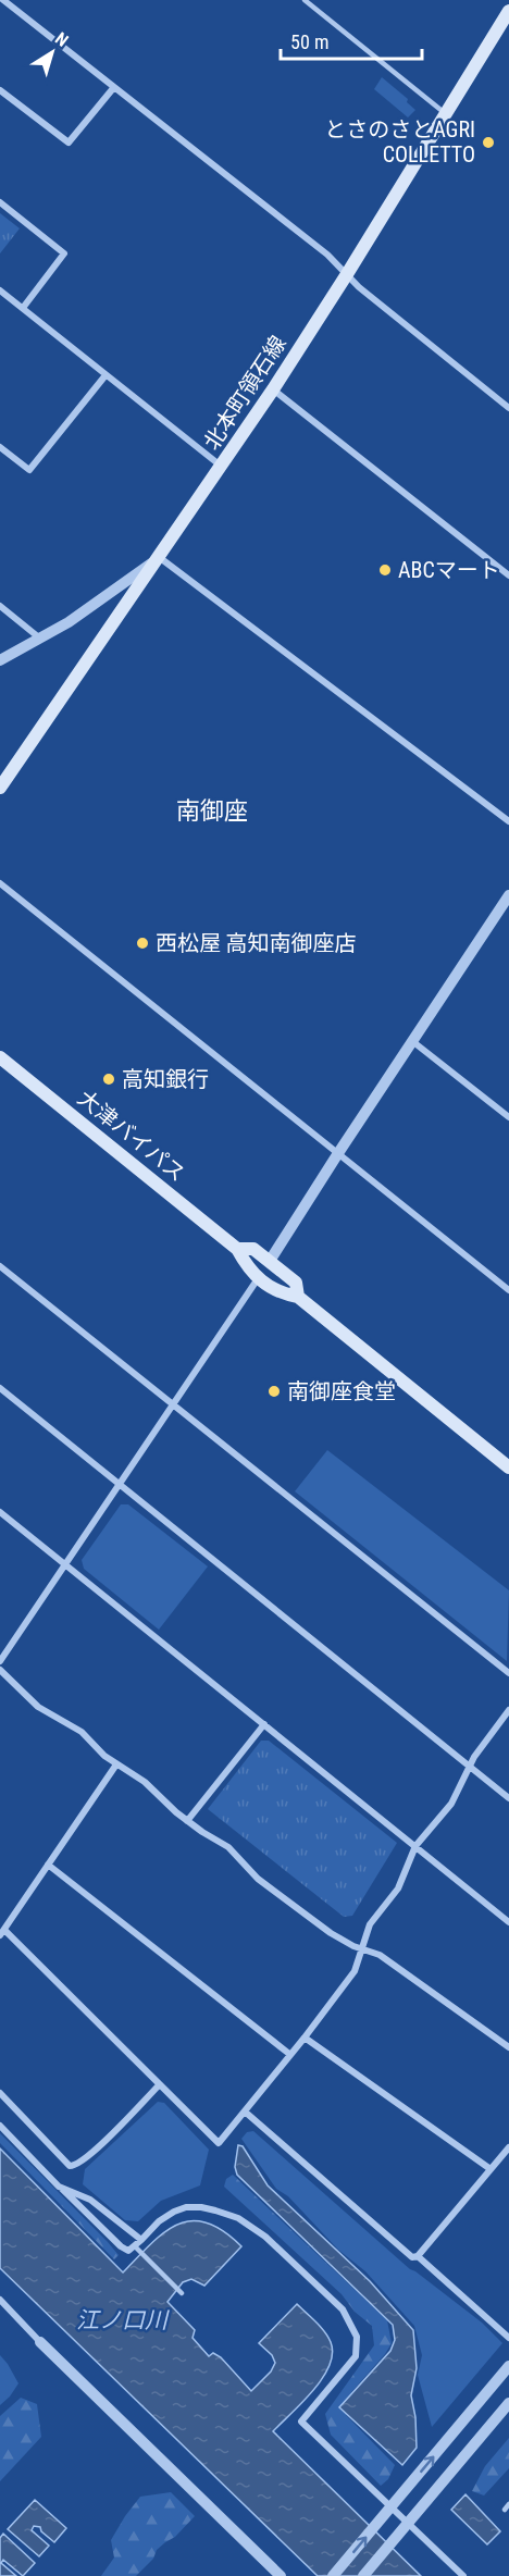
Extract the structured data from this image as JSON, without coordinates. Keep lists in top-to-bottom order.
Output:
{
  "streets": {
    "main road": ["北本町領石線", "大津バイパス"]
  },
  "districts": ["南御座"],
  "water": ["江ノ口川"],
  "places": [
    "とさのさとAGRI COLLETTO",
    "ABCマート",
    "西松屋 高知南御座店",
    "高知銀行",
    "南御座食堂"
  ],
  "scale_bar": "50 m",
  "north": "top right"
}
